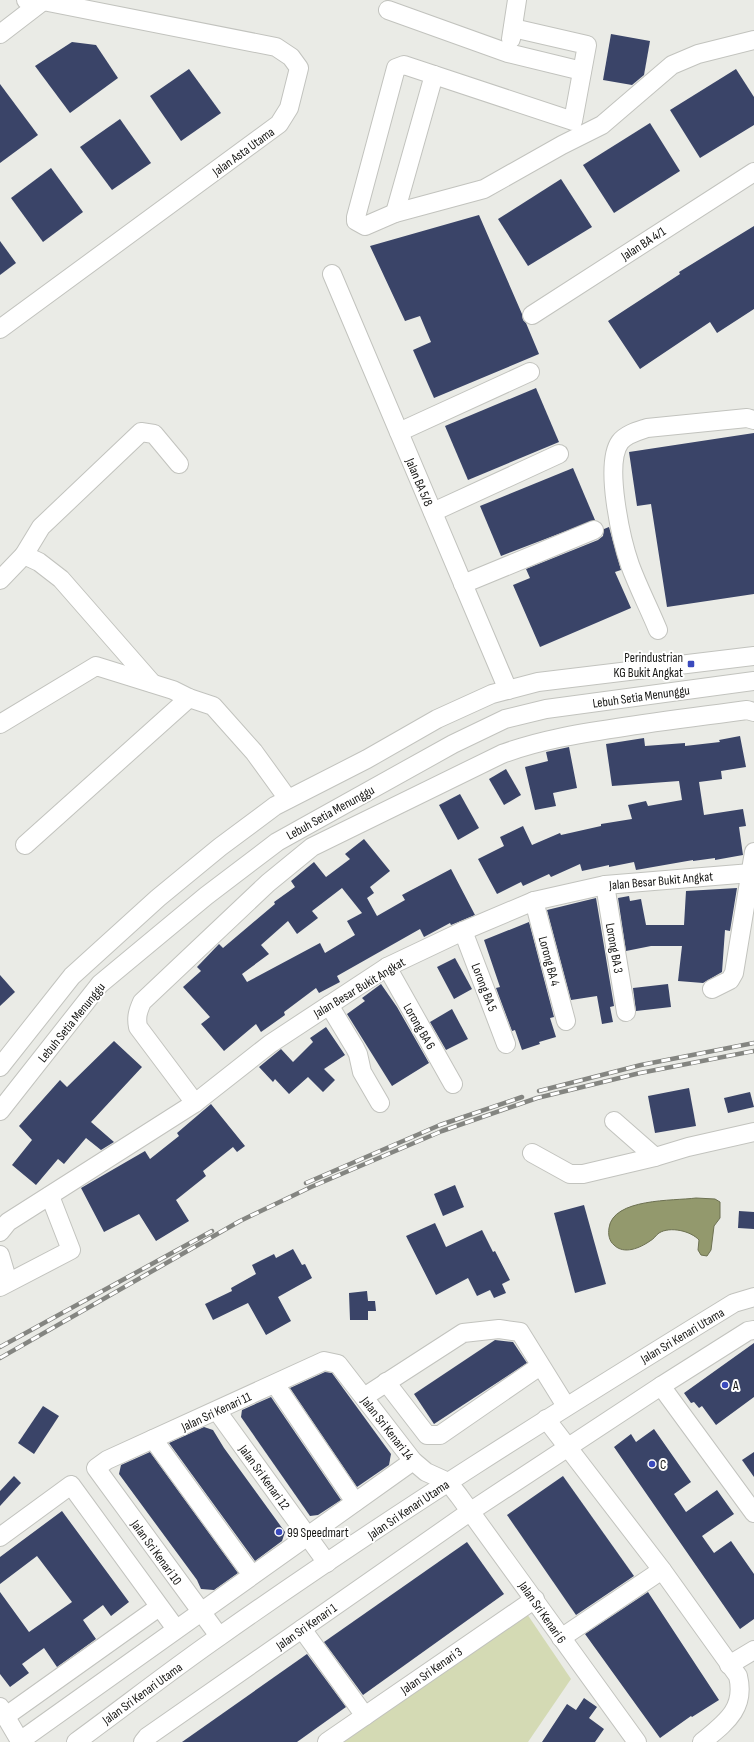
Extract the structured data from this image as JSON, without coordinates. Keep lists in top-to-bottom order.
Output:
{
  "streets": {
    "street": [
      "Jalan Asta Utama",
      "Jalan BA 4/1",
      "Jalan BA 5/8",
      "Lebuh Setia Menunggu",
      "Jalan Besar Bukit Angkat",
      "Lorong BA 3",
      "Lorong BA 4",
      "Lorong BA 5",
      "Lorong BA 6",
      "Jalan Sri Kenari Utama",
      "Jalan Sri Kenari 11",
      "Jalan Sri Kenari 14",
      "Jalan Sri Kenari 12",
      "Jalan Sri Kenari 10",
      "Jalan Sri Kenari 6",
      "Jalan Sri Kenari 1",
      "Jalan Sri Kenari 3"
    ]
  },
  "crossings": [
    ["Jalan BA 5/8", "Lebuh Setia Menunggu"],
    ["Jalan Besar Bukit Angkat", "Lorong BA 3"],
    ["Jalan Besar Bukit Angkat", "Lorong BA 4"],
    ["Jalan Besar Bukit Angkat", "Lorong BA 5"],
    ["Jalan Besar Bukit Angkat", "Lorong BA 6"],
    ["Jalan Sri Kenari Utama", "Jalan Sri Kenari 14"],
    ["Jalan Sri Kenari Utama", "Jalan Sri Kenari 12"],
    ["Jalan Sri Kenari Utama", "Jalan Sri Kenari 10"],
    ["Jalan Sri Kenari Utama", "Jalan Sri Kenari 6"],
    ["Jalan Sri Kenari 11", "Jalan Sri Kenari 14"],
    ["Jalan Sri Kenari 11", "Jalan Sri Kenari 12"],
    ["Jalan Sri Kenari 11", "Jalan Sri Kenari 10"],
    ["Jalan Sri Kenari 14", "Jalan Sri Kenari 6"],
    ["Jalan Sri Kenari 6", "Jalan Sri Kenari 1"],
    ["Jalan Sri Kenari 6", "Jalan Sri Kenari 3"]
  ],
  "places": {
    "transit": ["Perindustrian KG Bukit Angkat"],
    "other": ["A", "C", "99 Speedmart"]
  }
}
